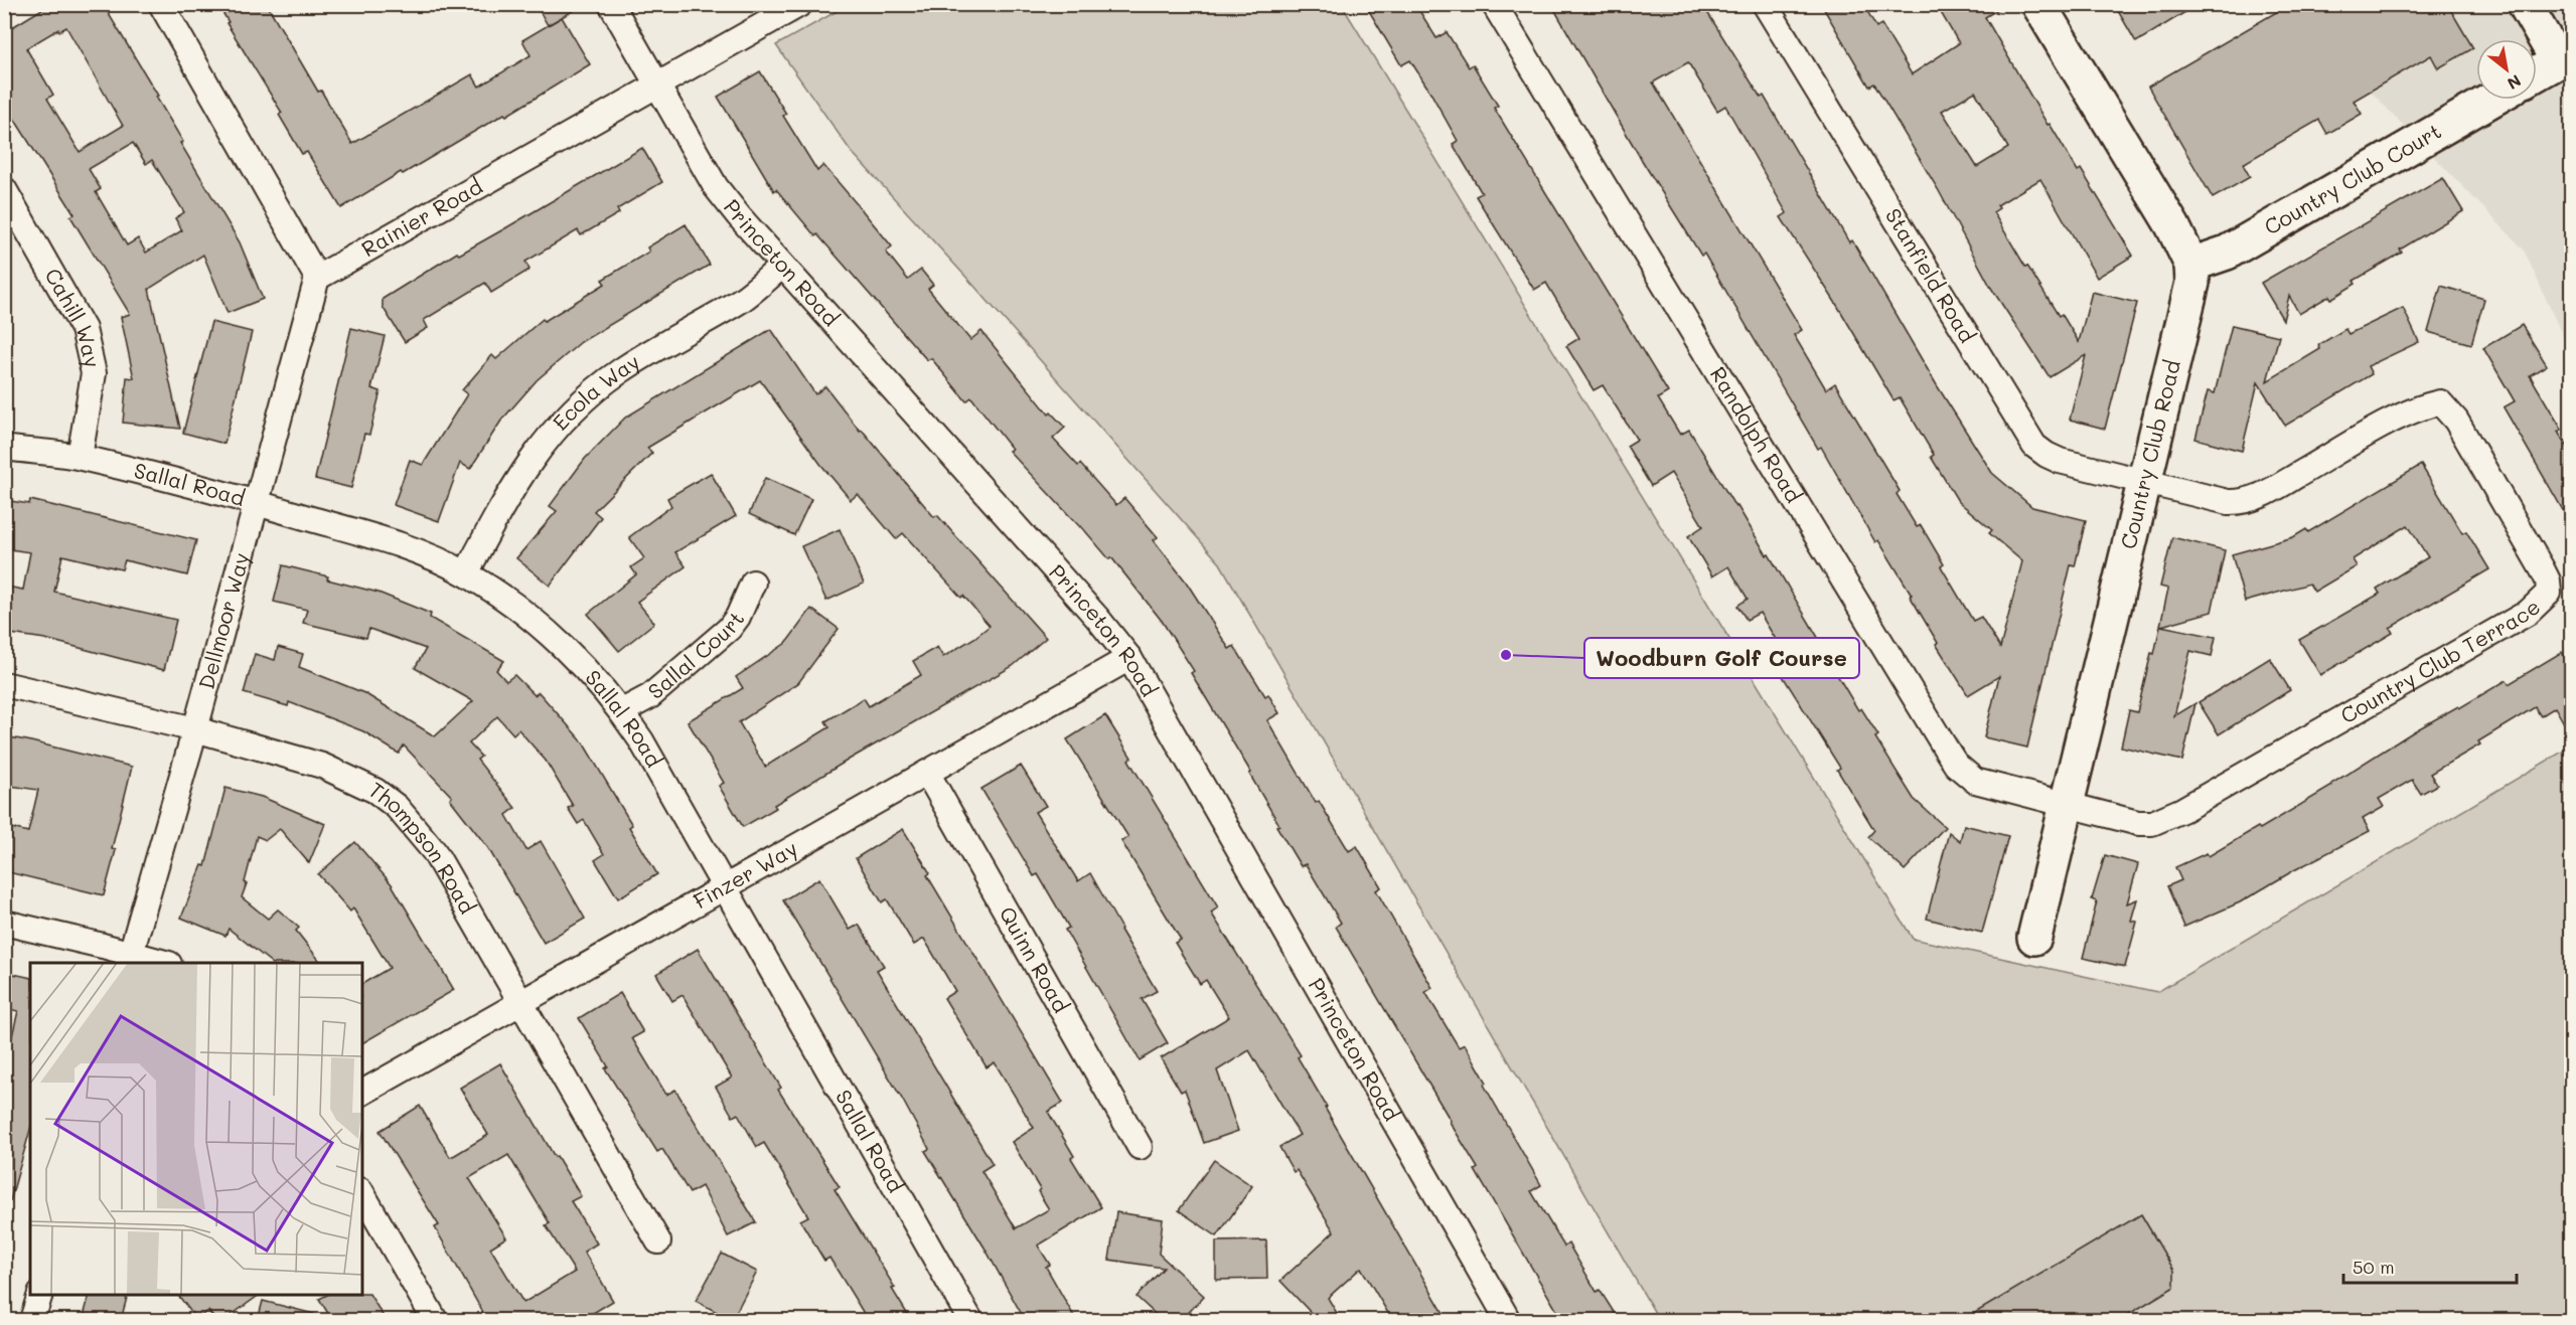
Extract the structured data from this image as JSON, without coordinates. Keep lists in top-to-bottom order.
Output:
{
  "streets": {
    "street": [
      "Country Club Court",
      "Rainier Road",
      "Princeton Road",
      "Stanfield Road",
      "Cahill Way",
      "Ecola Way",
      "Randolph Road",
      "Country Club Road",
      "Sallal Road",
      "Dellmoor Way",
      "Sallal Court",
      "Country Club Terrace",
      "Thompson Road",
      "Finzer Way",
      "Quinn Road"
    ]
  },
  "crossings": [
    ["Country Club Court", "Country Club Road"],
    ["Rainier Road", "Princeton Road"],
    ["Rainier Road", "Dellmoor Way"],
    ["Princeton Road", "Ecola Way"],
    ["Princeton Road", "Finzer Way"],
    ["Stanfield Road", "Country Club Road"],
    ["Stanfield Road", "Country Club Terrace"],
    ["Cahill Way", "Sallal Road"],
    ["Ecola Way", "Sallal Road"],
    ["Randolph Road", "Country Club Road"],
    ["Randolph Road", "Country Club Terrace"],
    ["Country Club Road", "Country Club Terrace"],
    ["Sallal Road", "Dellmoor Way"],
    ["Sallal Road", "Sallal Court"],
    ["Sallal Road", "Finzer Way"],
    ["Dellmoor Way", "Thompson Road"],
    ["Thompson Road", "Finzer Way"],
    ["Finzer Way", "Quinn Road"]
  ],
  "places": ["Woodburn Golf Course"],
  "scale_bar": "50 m",
  "north": "bottom right"
}
